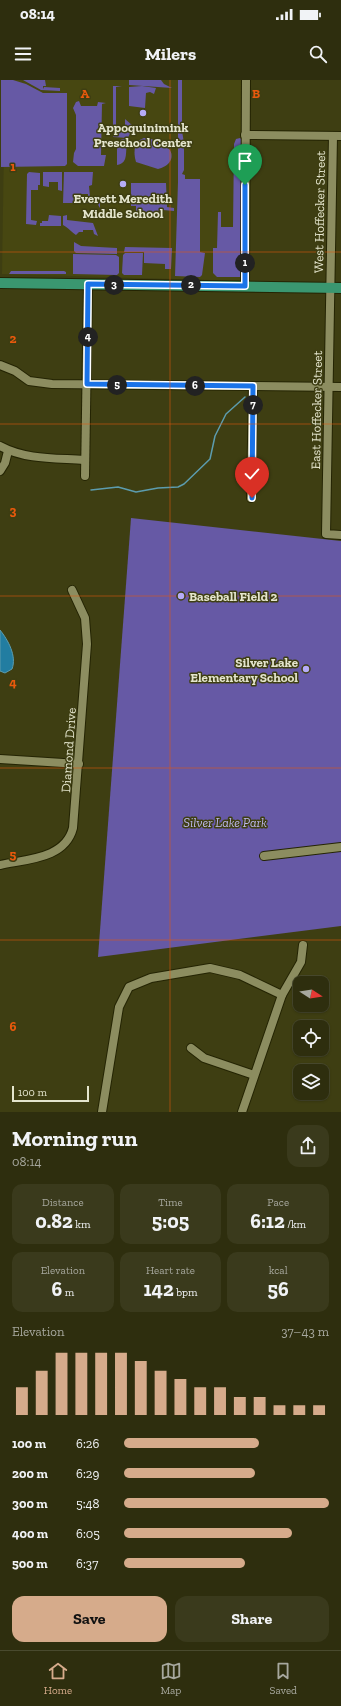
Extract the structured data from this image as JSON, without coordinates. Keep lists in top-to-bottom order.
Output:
{
  "streets": {
    "street": ["West Hoffecker Street", "East Hoffecker Street", "Diamond Drive"]
  },
  "crossings": [
    ["West Hoffecker Street", "East Hoffecker Street"]
  ],
  "parks": ["Silver Lake Park"],
  "places": [
    "Appoquinimink Preschool Center",
    "Everett Meredith Middle School",
    "Baseball Field 2",
    "Silver Lake Elementary School"
  ],
  "scale_bar": "100 m",
  "north": "right",
  "page": {
    "status": "08:14",
    "header": "Milers",
    "pins": [
      "1",
      "2",
      "3",
      "4",
      "5",
      "6",
      "7"
    ],
    "scale": "100 m",
    "heading": ["Morning run", "08:14"],
    "stats": [
      ["Distance", "0.82 km"],
      ["Time", "5:05"],
      ["Pace", "6:12 /km"],
      ["Elevation", "6 m"],
      ["Heart rate", "142 bpm"],
      ["kcal", "56"]
    ],
    "chart": ["Elevation", "37–43 m"],
    "list": [
      {
        "name": "100 m",
        "note": "6:26"
      },
      {
        "name": "200 m",
        "note": "6:29"
      },
      {
        "name": "300 m",
        "note": "5:48"
      },
      {
        "name": "400 m",
        "note": "6:05"
      },
      {
        "name": "500 m",
        "note": "6:37"
      }
    ],
    "buttons": ["Save", "Share"],
    "tabs": ["Home", "Map", "Saved"]
  },
  "grid": {
    "columns": ["A", "B"],
    "rows": [
      "1",
      "2",
      "3",
      "4",
      "5",
      "6"
    ]
  }
}
